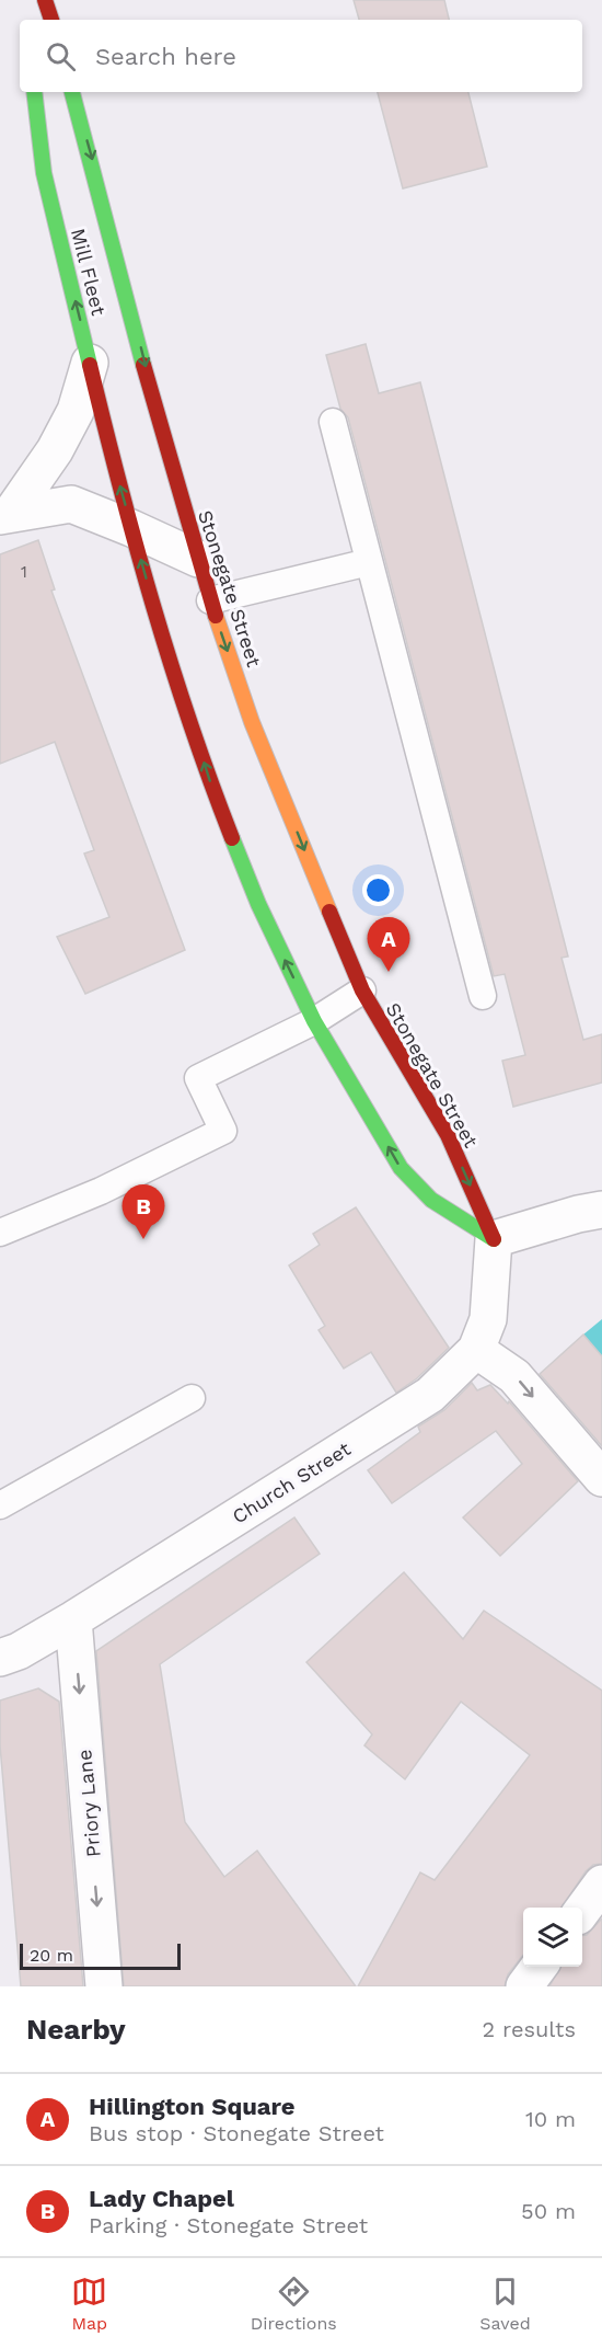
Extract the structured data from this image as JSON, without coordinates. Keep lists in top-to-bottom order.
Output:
{
  "streets": {
    "street": [
      "Mill Fleet",
      "Stonegate Street",
      "Church Street",
      "Priory Lane"
    ]
  },
  "crossings": [
    ["Stonegate Street", "Church Street"],
    ["Church Street", "Priory Lane"]
  ],
  "one_way": ["Mill Fleet", "Priory Lane"],
  "house_numbers": ["1"],
  "scale_bar": "20 m",
  "page": {
    "search": "Search here",
    "pins": ["A", "B"],
    "scale": "20 m",
    "heading": ["Nearby", "2 results"],
    "list": [
      {
        "mark": "A",
        "name": "Hillington Square",
        "note": "Bus stop · Stonegate Street",
        "value": "10 m"
      },
      {
        "mark": "B",
        "name": "Lady Chapel",
        "note": "Parking · Stonegate Street",
        "value": "50 m"
      }
    ],
    "nav": ["Map", "Directions", "Saved"]
  }
}
